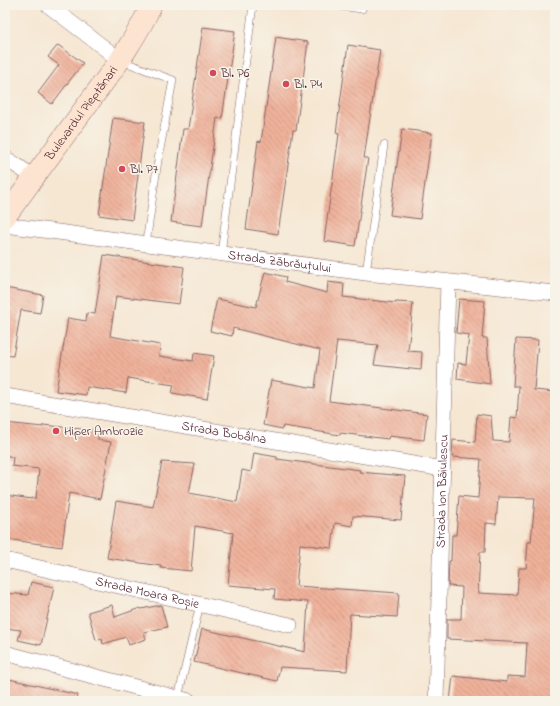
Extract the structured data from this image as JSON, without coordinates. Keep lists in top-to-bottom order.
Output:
{
  "streets": {
    "main road": ["Bulevardul Pieptănari"],
    "street": [
      "Strada Zăbrăuțului",
      "Strada Bobâlna",
      "Strada Ion Băiulescu",
      "Strada Moara Roșie"
    ]
  },
  "crossings": [
    ["Strada Zăbrăuțului", "Strada Ion Băiulescu"],
    ["Strada Bobâlna", "Strada Ion Băiulescu"]
  ],
  "places": [
    "Bl. P6",
    "Bl. P4",
    "Bl. P7",
    "Hiper Ambrozie"
  ]
}
